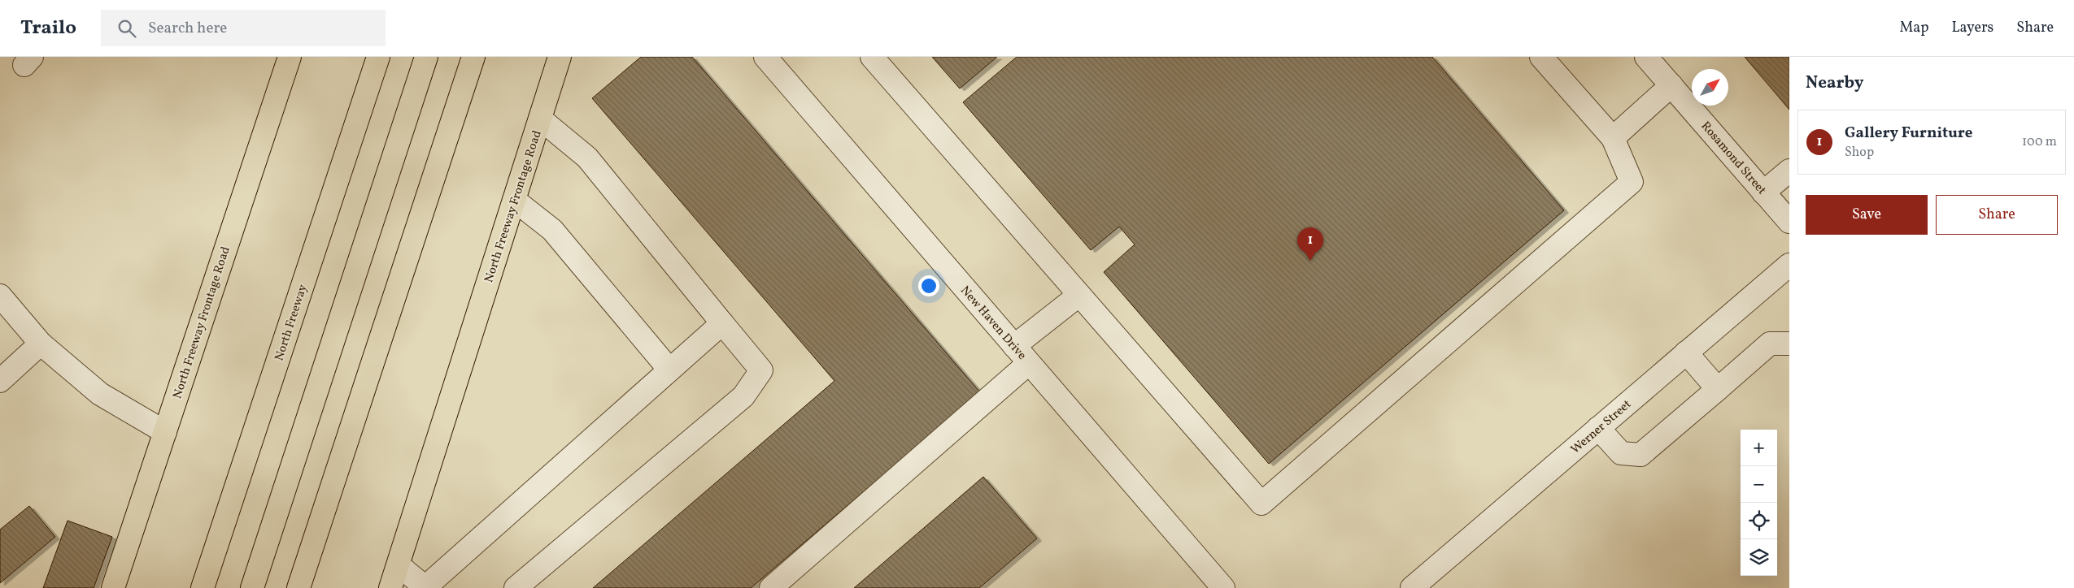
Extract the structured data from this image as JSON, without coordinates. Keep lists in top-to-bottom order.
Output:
{
  "streets": {
    "main road": ["North Freeway Frontage Road", "North Freeway"],
    "street": ["Rosamond Street", "New Haven Drive", "Werner Street"]
  },
  "north": "top right",
  "page": {
    "header": "Trailo",
    "search": "Search here",
    "nav": ["Map", "Layers", "Share"],
    "heading": "Nearby",
    "list": [
      {
        "mark": "1",
        "name": "Gallery Furniture",
        "note": "Shop",
        "value": "100 m"
      }
    ],
    "buttons": ["Save", "Share"],
    "pins": "1",
    "map_buttons": ["+", "−"]
  }
}
